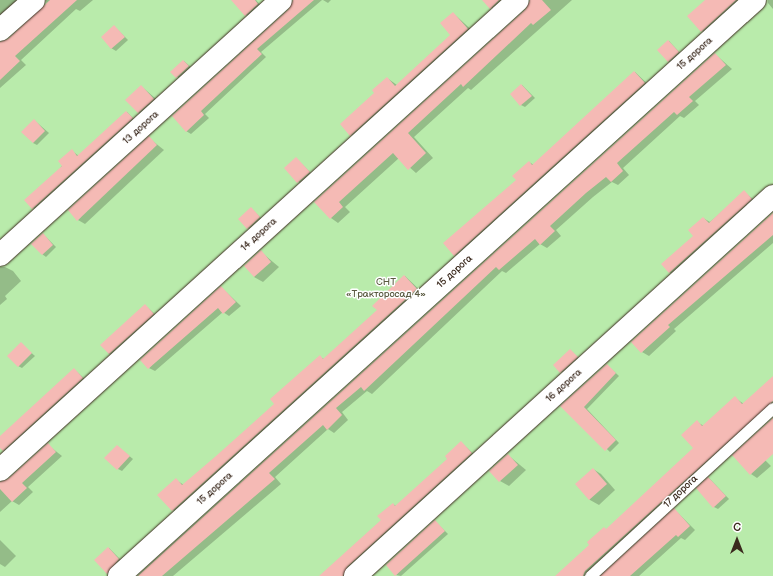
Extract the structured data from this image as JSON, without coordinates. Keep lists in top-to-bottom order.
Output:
{
  "streets": {
    "street": [
      "15 дорога",
      "13 дорога",
      "14 дорога",
      "16 дорога"
    ],
    "lane": ["17 дорога"]
  },
  "parks": ["СНТ «Тракторосад 4»"],
  "north": "top"
}
